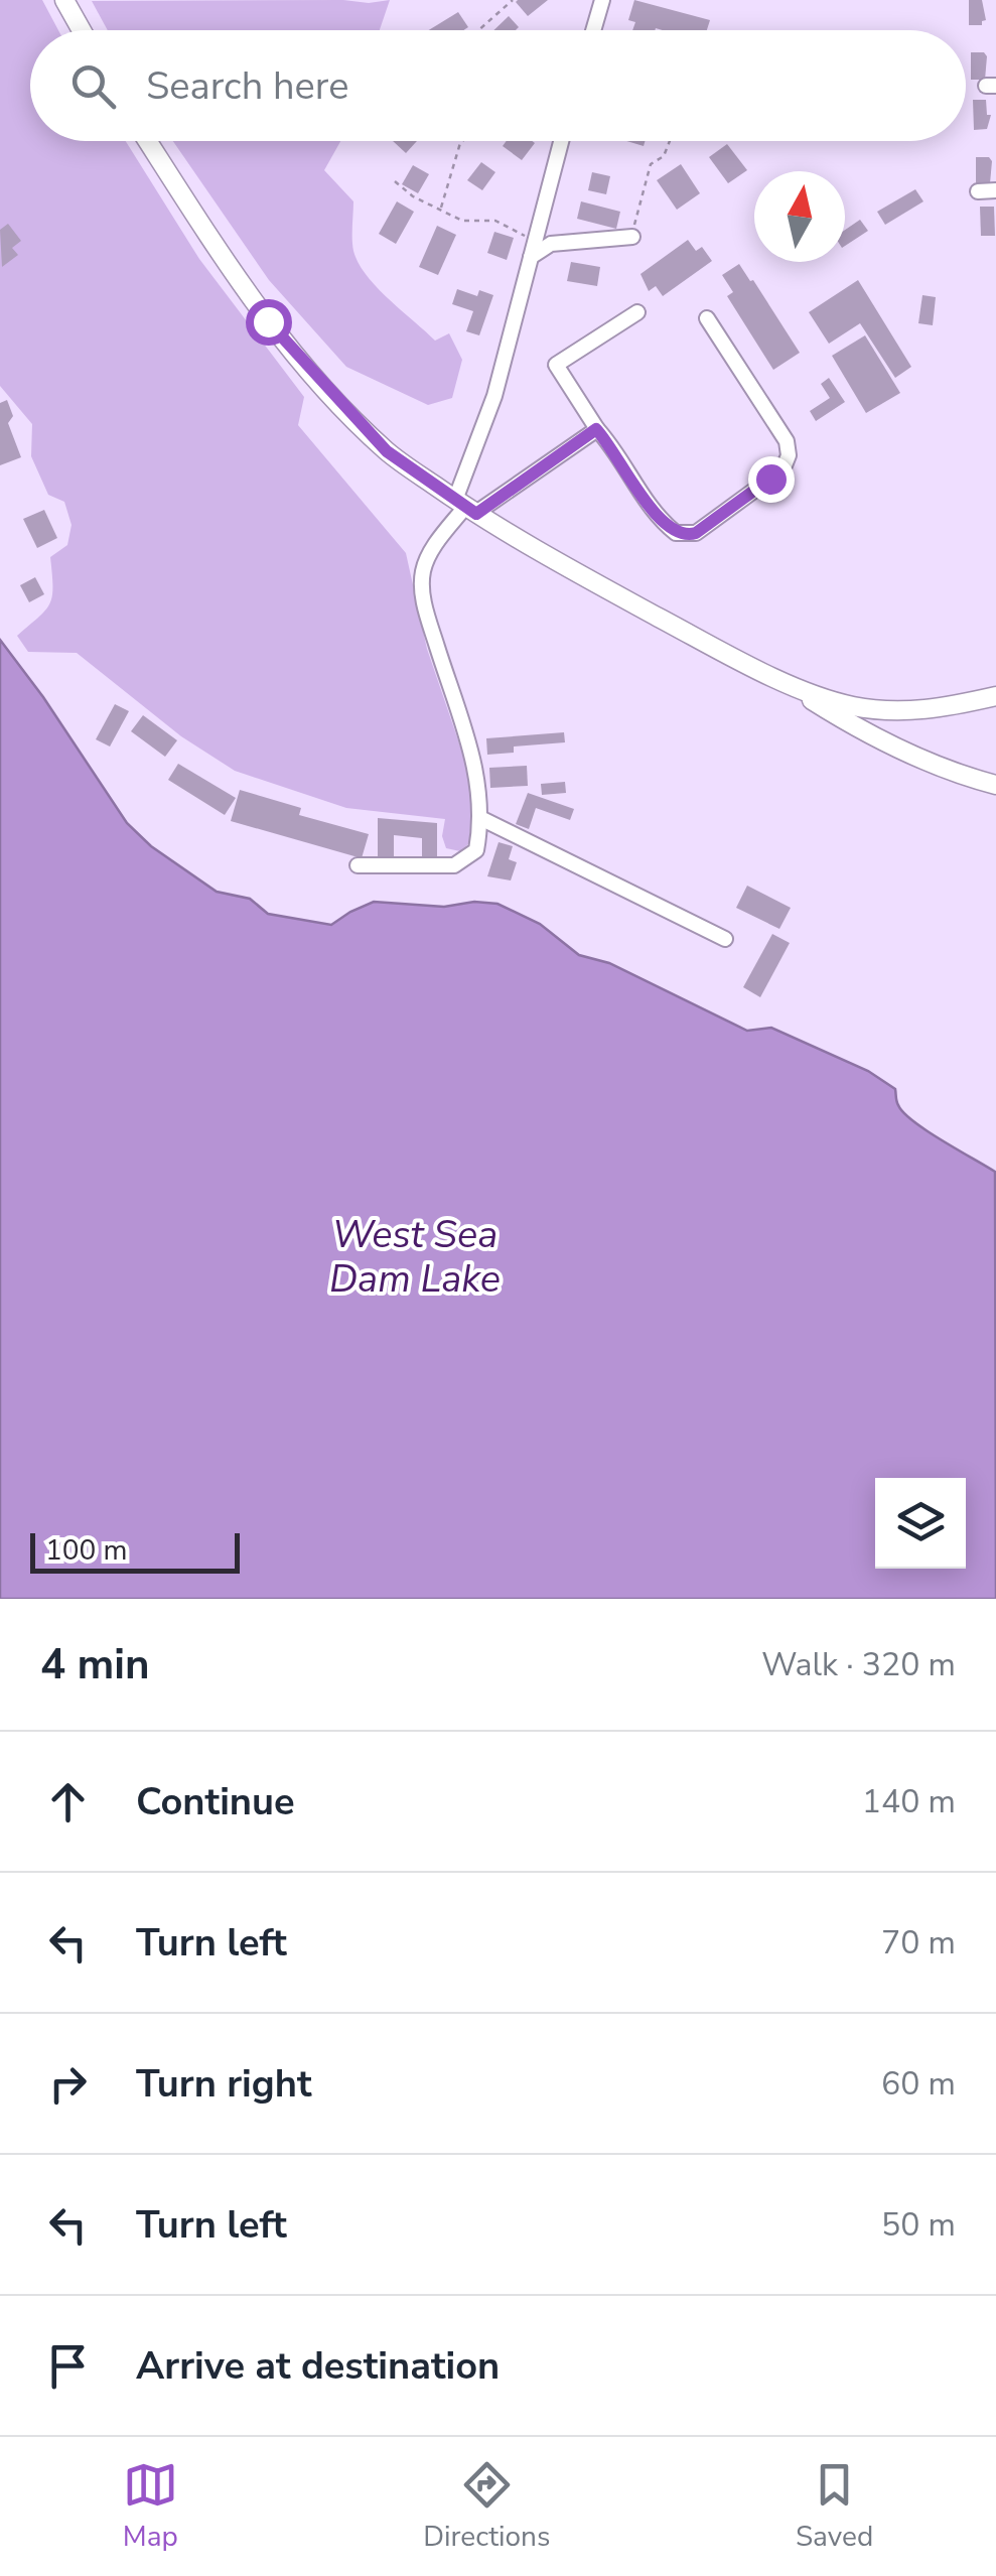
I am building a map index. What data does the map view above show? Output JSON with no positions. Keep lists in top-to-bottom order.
{
  "water": ["West Sea Dam Lake"],
  "scale_bar": "100 m",
  "north": "top",
  "page": {
    "search": "Search here",
    "scale": "100 m",
    "heading": ["4 min", "Walk · 320 m"],
    "list": [
      ["Continue", "140 m"],
      ["Turn left", "70 m"],
      ["Turn right", "60 m"],
      ["Turn left", "50 m"],
      "Arrive at destination"
    ],
    "nav": ["Map", "Directions", "Saved"]
  }
}
